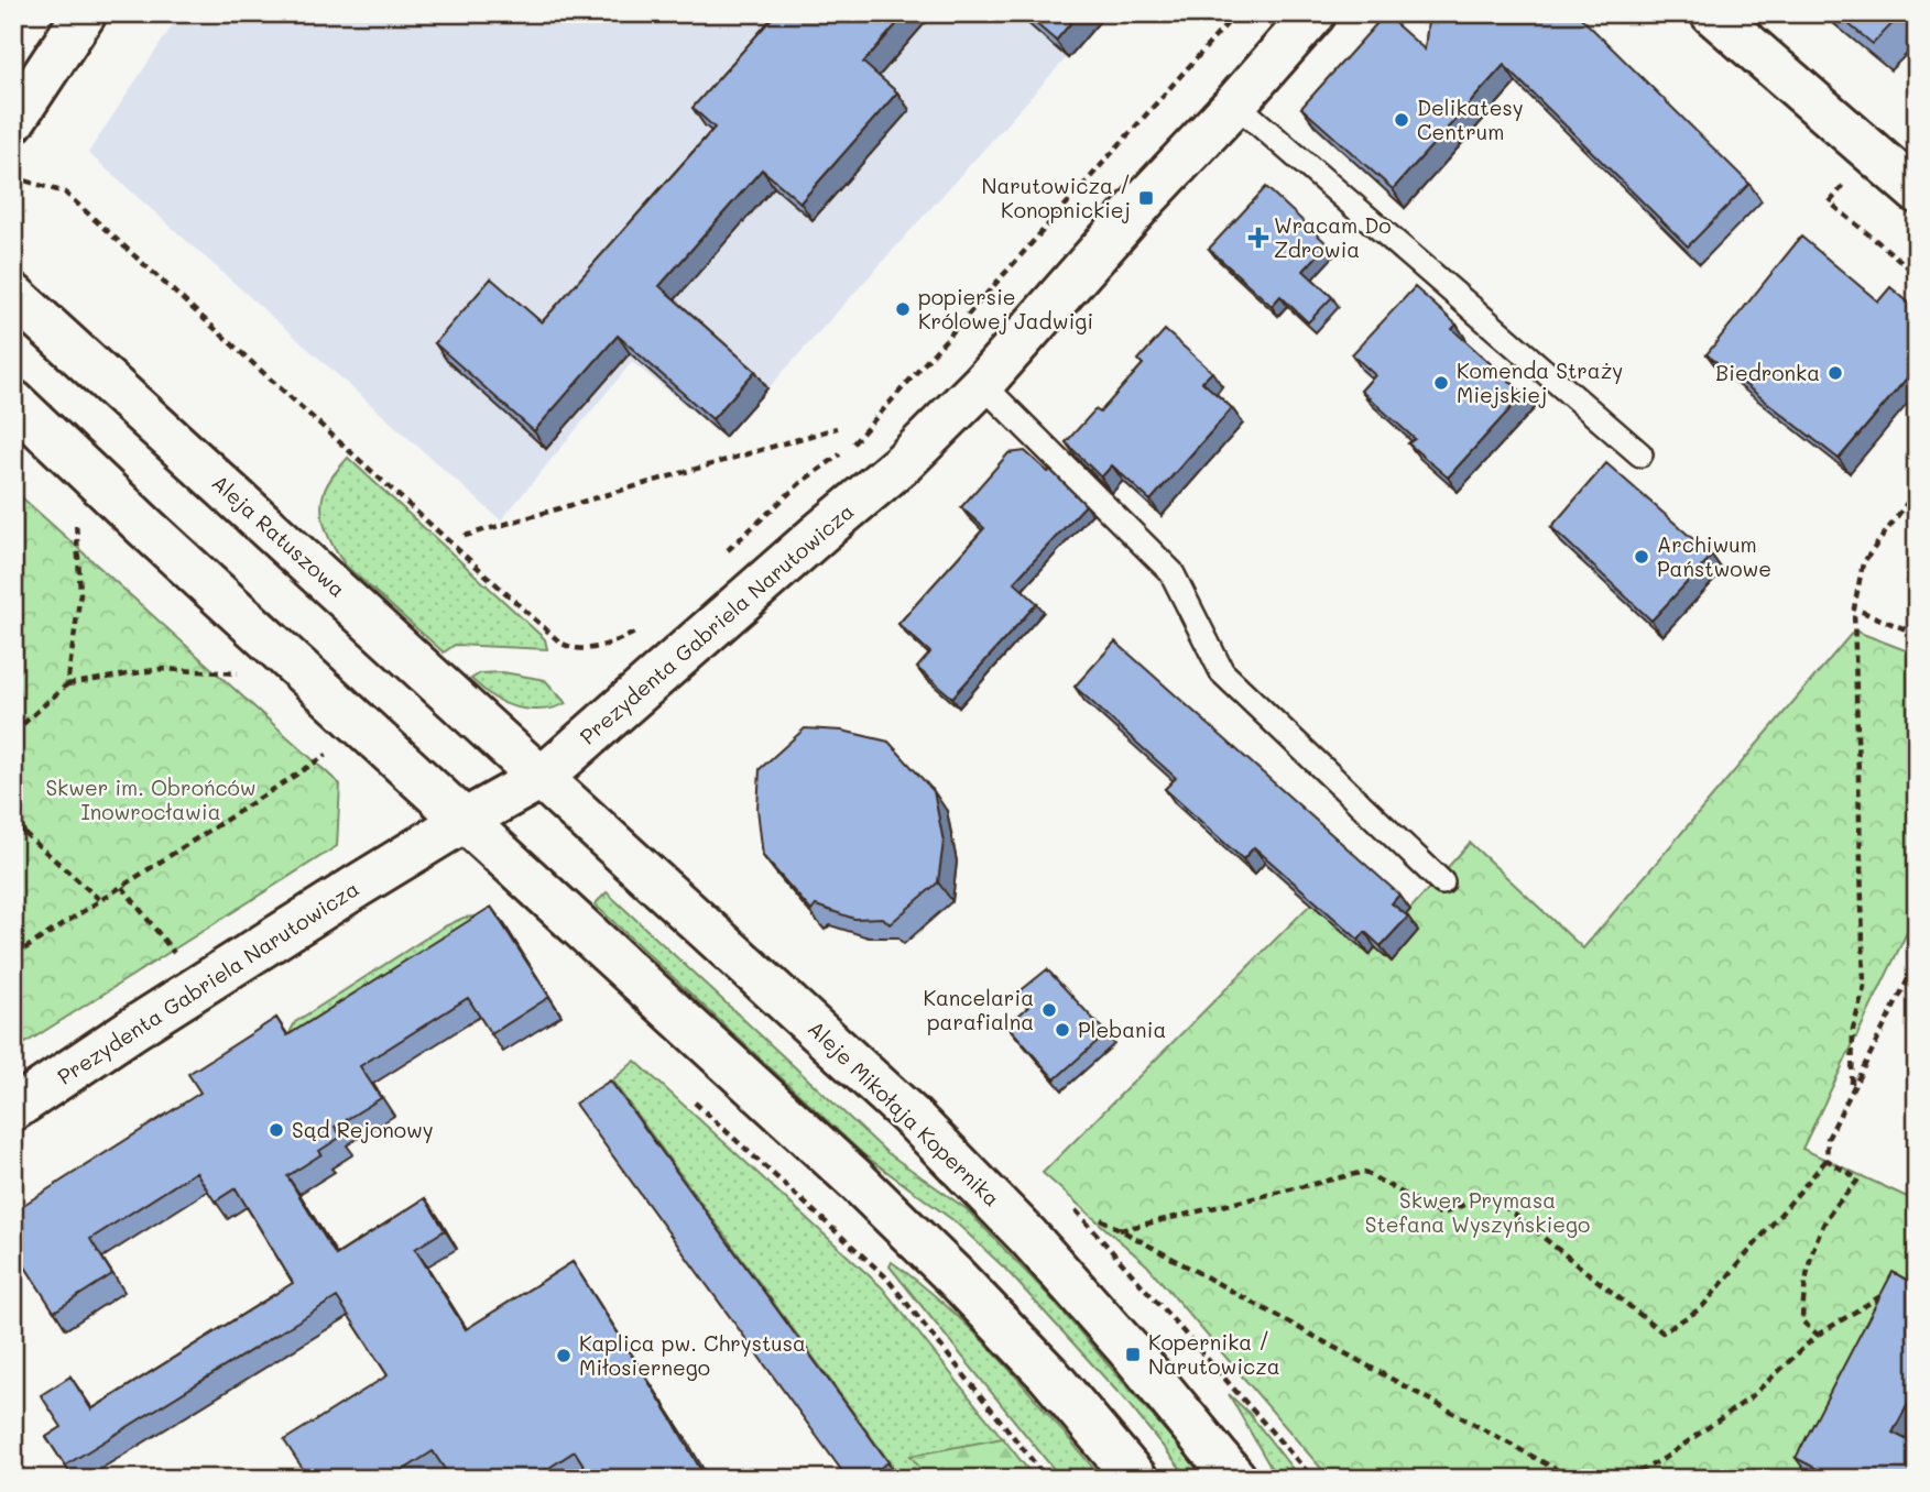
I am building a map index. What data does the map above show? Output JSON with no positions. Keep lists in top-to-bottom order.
{
  "streets": {
    "street": ["Aleja Ratuszowa", "Prezydenta Gabriela Narutowicza", "Aleje Mikołaja Kopernika"]
  },
  "crossings": [
    ["Aleja Ratuszowa", "Prezydenta Gabriela Narutowicza"],
    ["Aleja Ratuszowa", "Aleje Mikołaja Kopernika"],
    ["Prezydenta Gabriela Narutowicza", "Aleje Mikołaja Kopernika"]
  ],
  "parks": ["Skwer im. Obrońców Inowrocławia", "Skwer Prymasa Stefana Wyszyńskiego"],
  "places": {
    "other": [
      "Delikatesy Centrum",
      "popiersie Królowej Jadwigi",
      "Biedronka",
      "Komenda Straży Miejskiej",
      "Archiwum Państwowe",
      "Kancelaria parafialna",
      "Plebania",
      "Sąd Rejonowy",
      "Kaplica pw. Chrystusa Miłosiernego"
    ],
    "transit": ["Narutowicza / Konopnickiej", "Kopernika / Narutowicza"],
    "health": ["Wracam Do Zdrowia"]
  }
}
